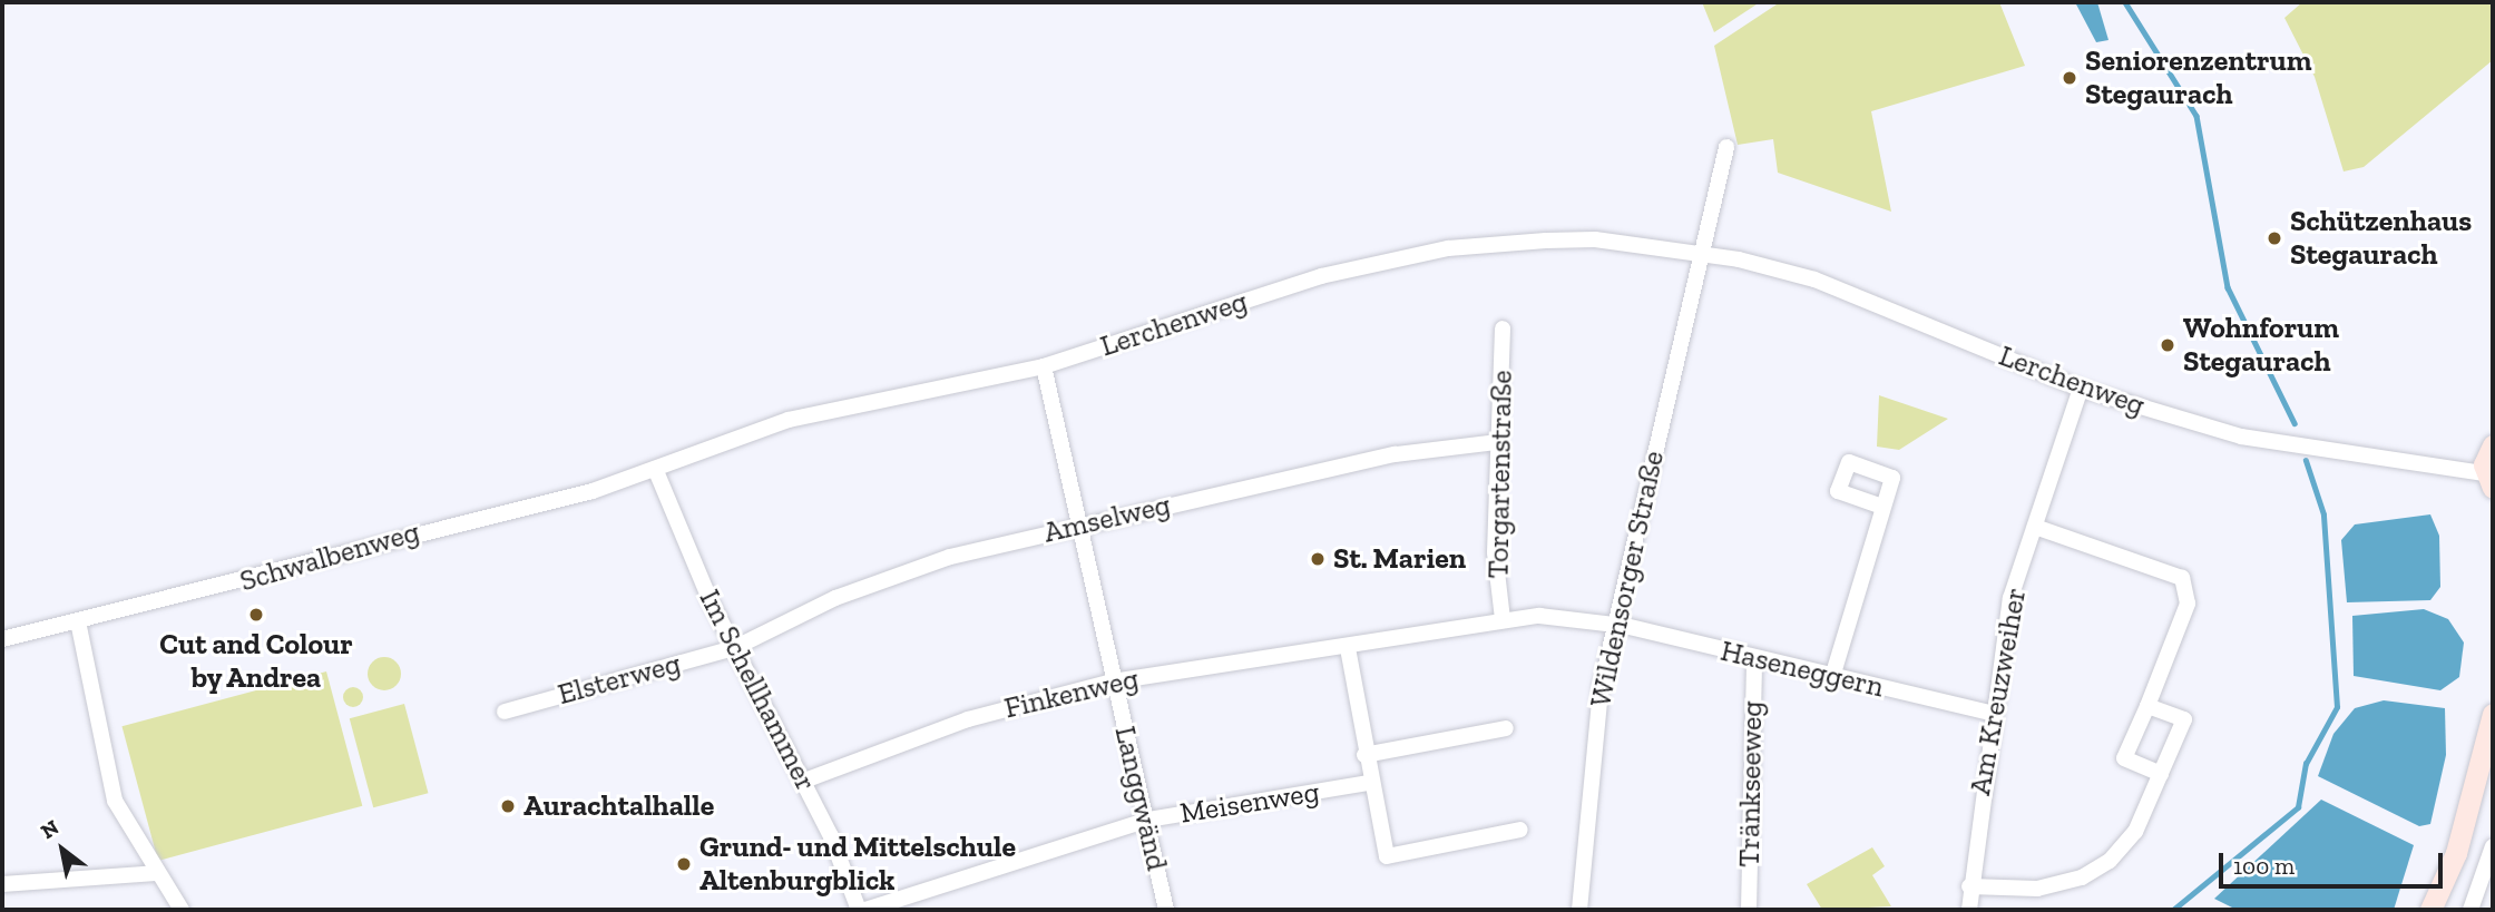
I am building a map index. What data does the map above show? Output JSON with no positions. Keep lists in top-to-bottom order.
{
  "streets": {
    "street": [
      "Lerchenweg",
      "Torgartenstraße",
      "Amselweg",
      "Schwalbenweg",
      "Wildensorger Straße",
      "Haseneggern",
      "Elsterweg",
      "Im Schellhammer",
      "Am Kreuzweiher",
      "Finkenweg",
      "Tränkseeweg",
      "Langgwänd",
      "Meisenweg"
    ]
  },
  "crossings": [
    ["Lerchenweg", "Schwalbenweg"],
    ["Lerchenweg", "Wildensorger Straße"],
    ["Lerchenweg", "Im Schellhammer"],
    ["Lerchenweg", "Am Kreuzweiher"],
    ["Lerchenweg", "Langgwänd"],
    ["Torgartenstraße", "Amselweg"],
    ["Torgartenstraße", "Haseneggern"],
    ["Torgartenstraße", "Finkenweg"],
    ["Amselweg", "Elsterweg"],
    ["Amselweg", "Im Schellhammer"],
    ["Amselweg", "Langgwänd"],
    ["Schwalbenweg", "Im Schellhammer"],
    ["Wildensorger Straße", "Haseneggern"],
    ["Haseneggern", "Am Kreuzweiher"],
    ["Haseneggern", "Finkenweg"],
    ["Haseneggern", "Tränkseeweg"],
    ["Elsterweg", "Im Schellhammer"],
    ["Im Schellhammer", "Finkenweg"],
    ["Finkenweg", "Langgwänd"],
    ["Langgwänd", "Meisenweg"]
  ],
  "places": [
    "Seniorenzentrum Stegaurach",
    "Schützenhaus Stegaurach",
    "Wohnforum Stegaurach",
    "St. Marien",
    "Cut and Colour by Andrea",
    "Aurachtalhalle",
    "Grund- und Mittelschule Altenburgblick"
  ],
  "scale_bar": "100 m",
  "north": "top left"
}
